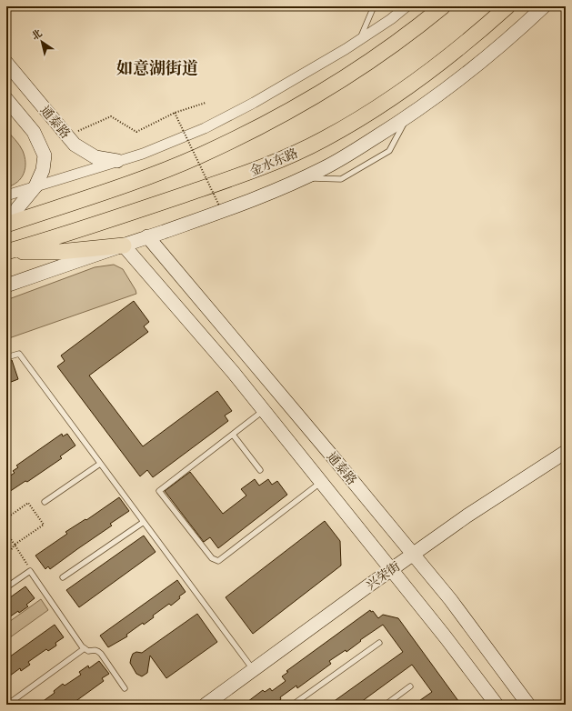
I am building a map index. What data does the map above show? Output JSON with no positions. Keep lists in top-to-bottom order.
{
  "streets": {
    "main road": ["金水东路"],
    "street": ["通泰路", "兴荣街"]
  },
  "crossings": [
    ["通泰路", "兴荣街"]
  ],
  "districts": ["如意湖街道"],
  "north": "top left"
}
